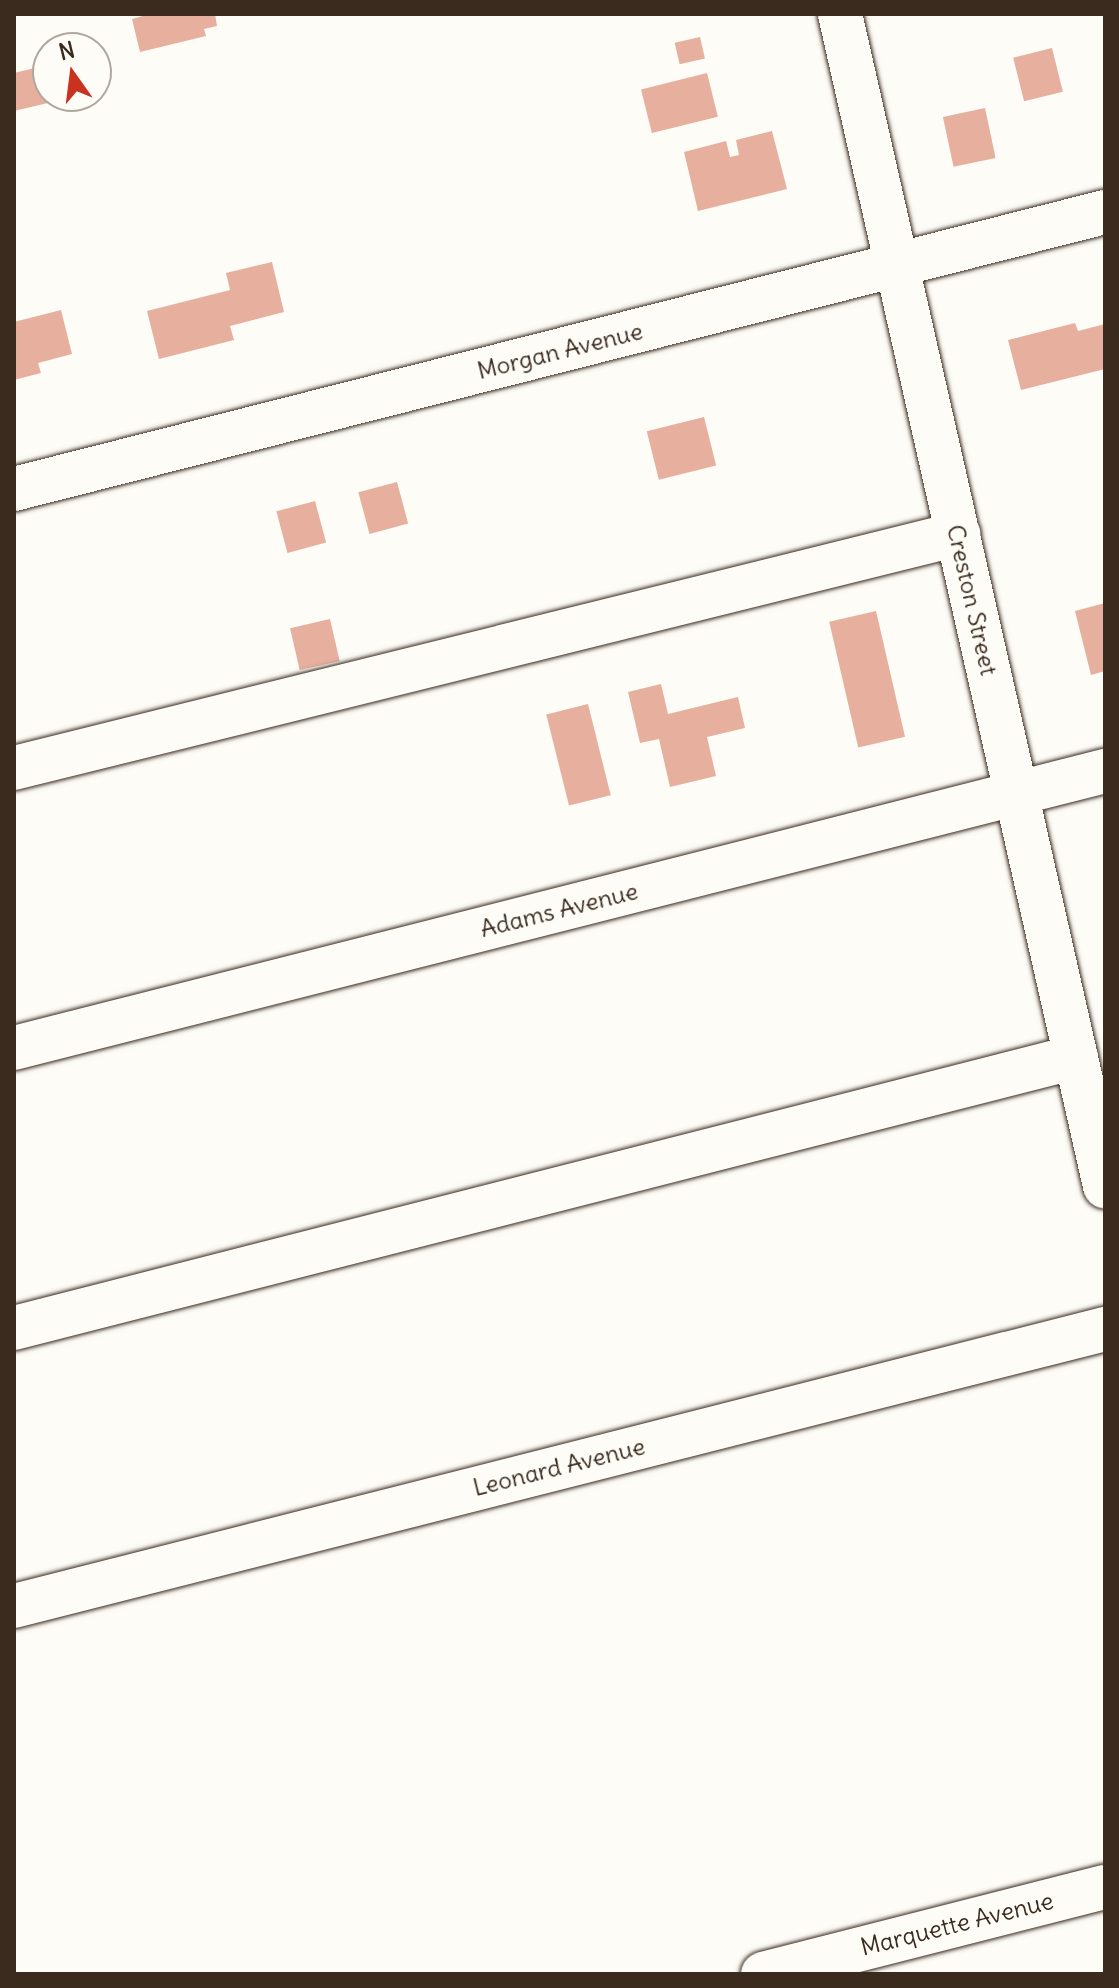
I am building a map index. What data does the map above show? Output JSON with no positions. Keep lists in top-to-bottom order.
{
  "streets": {
    "street": [
      "Morgan Avenue",
      "Creston Street",
      "Adams Avenue",
      "Leonard Avenue",
      "Marquette Avenue"
    ]
  },
  "crossings": [
    ["Morgan Avenue", "Creston Street"],
    ["Creston Street", "Adams Avenue"]
  ],
  "north": "top"
}
